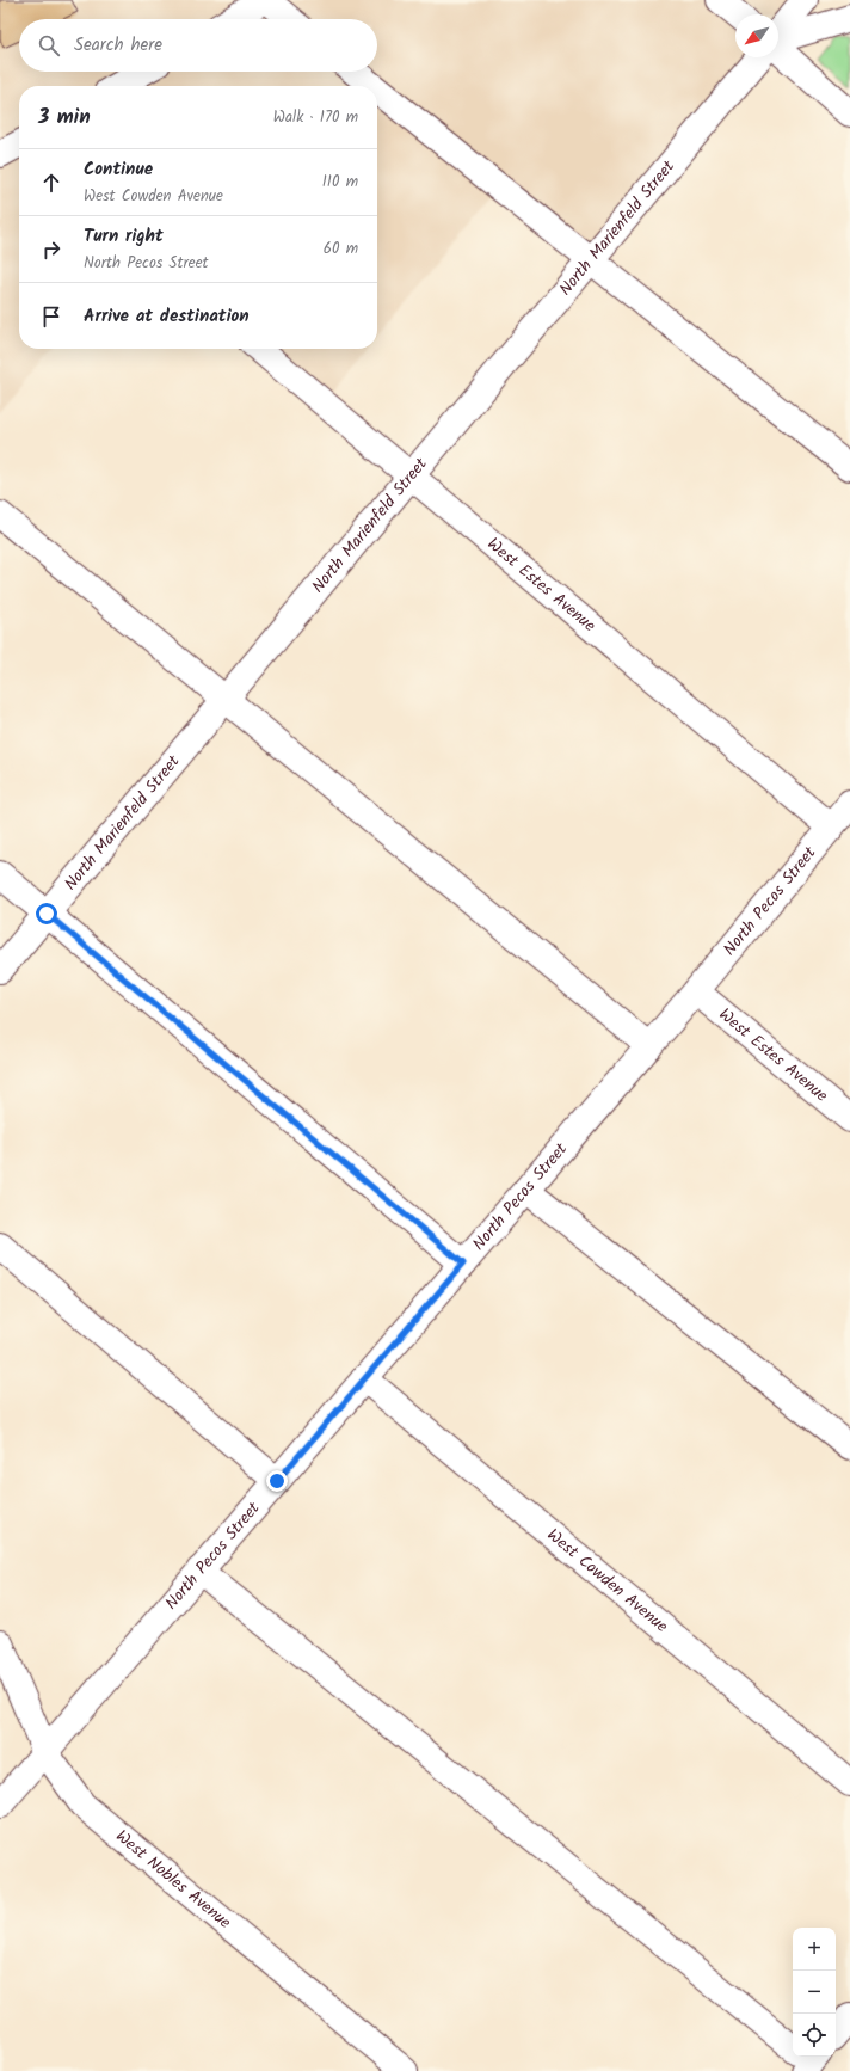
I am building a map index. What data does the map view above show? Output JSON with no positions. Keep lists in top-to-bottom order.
{
  "streets": {
    "main road": [
      "North Marienfeld Street",
      "West Estes Avenue",
      "North Pecos Street",
      "West Cowden Avenue",
      "West Nobles Avenue"
    ]
  },
  "crossings": [
    ["North Marienfeld Street", "West Estes Avenue"],
    ["West Estes Avenue", "North Pecos Street"],
    ["North Pecos Street", "West Cowden Avenue"],
    ["North Pecos Street", "West Nobles Avenue"]
  ],
  "north": "bottom left",
  "page": {
    "search": "Search here",
    "heading": ["3 min", "Walk · 170 m"],
    "list": [
      ["Continue", "West Cowden Avenue", "110 m"],
      ["Turn right", "North Pecos Street", "60 m"],
      "Arrive at destination"
    ],
    "map_buttons": ["+", "−"]
  }
}
